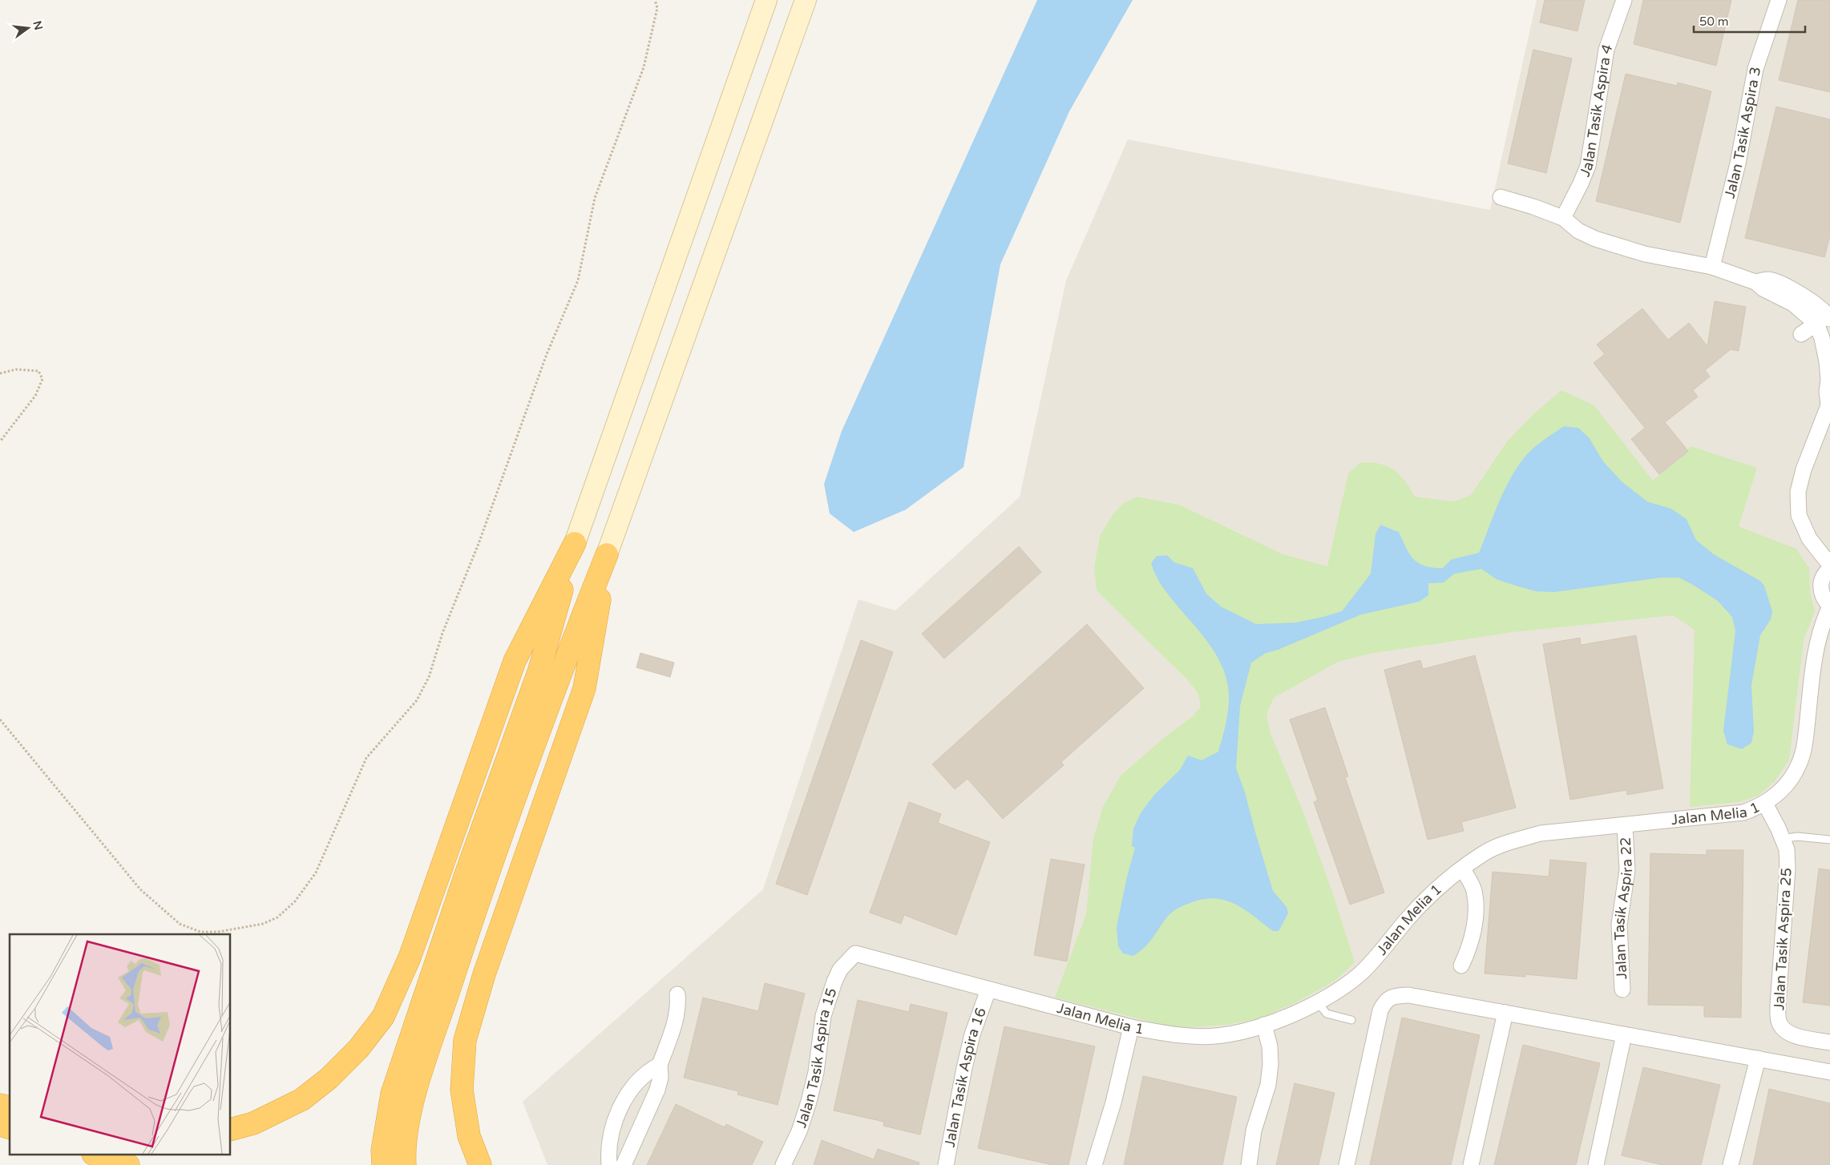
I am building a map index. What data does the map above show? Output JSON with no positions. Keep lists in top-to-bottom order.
{
  "streets": {
    "street": [
      "Jalan Tasik Aspira 4",
      "Jalan Tasik Aspira 3",
      "Jalan Melia 1",
      "Jalan Tasik Aspira 22",
      "Jalan Tasik Aspira 25",
      "Jalan Tasik Aspira 15",
      "Jalan Tasik Aspira 16"
    ]
  },
  "crossings": [
    ["Jalan Melia 1", "Jalan Tasik Aspira 22"],
    ["Jalan Melia 1", "Jalan Tasik Aspira 25"],
    ["Jalan Melia 1", "Jalan Tasik Aspira 15"],
    ["Jalan Melia 1", "Jalan Tasik Aspira 16"]
  ],
  "scale_bar": "50 m",
  "north": "right"
}
